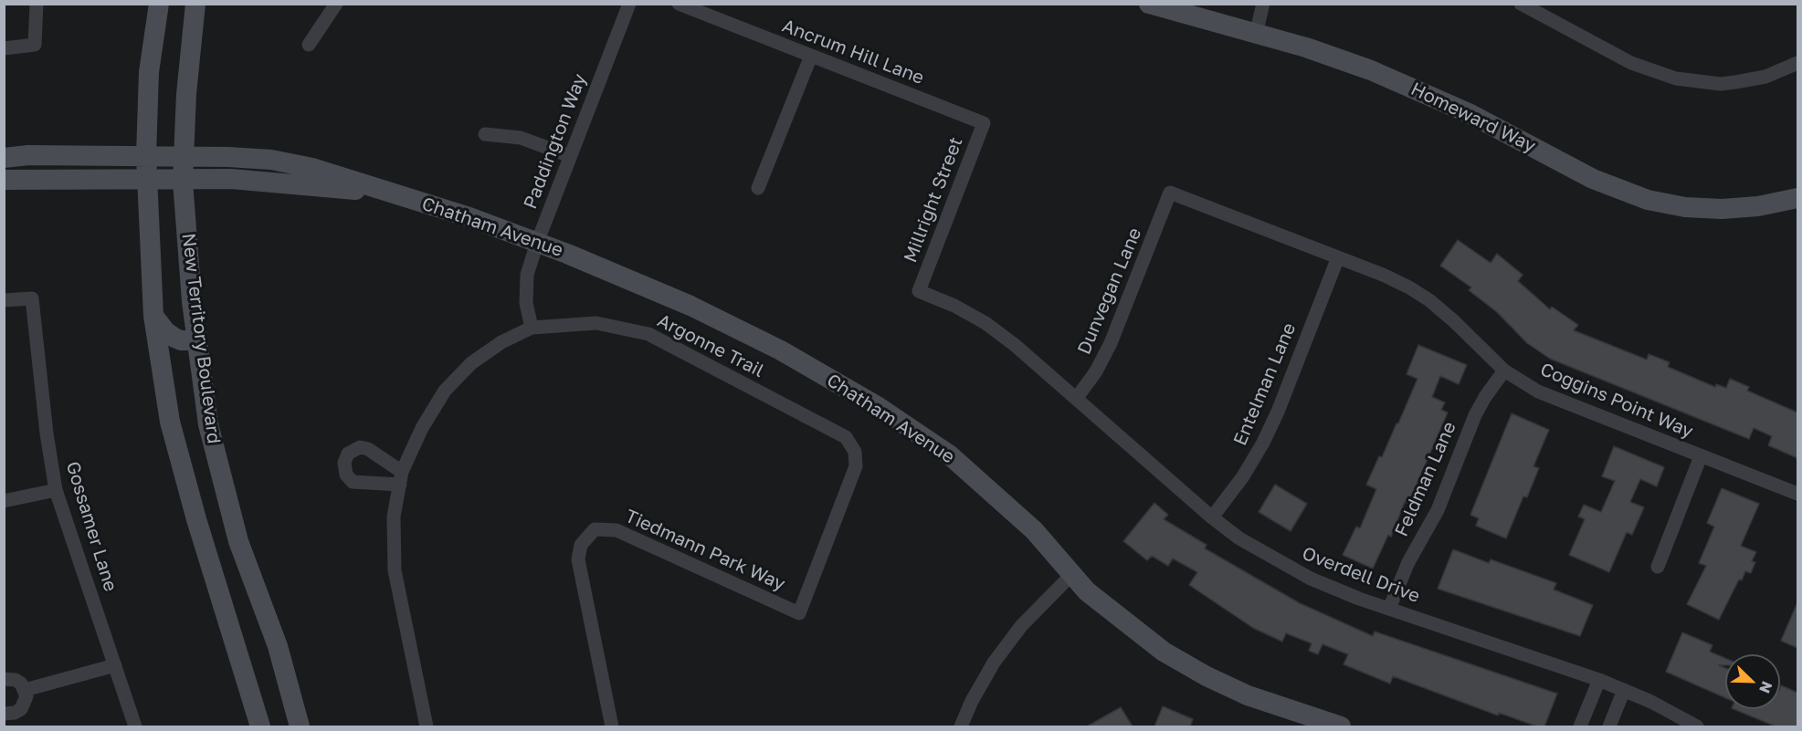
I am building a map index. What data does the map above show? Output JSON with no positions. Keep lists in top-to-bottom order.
{
  "streets": {
    "street": [
      "Ancrum Hill Lane",
      "Homeward Way",
      "Paddington Way",
      "Millright Street",
      "Chatham Avenue",
      "Dunvegan Lane",
      "New Territory Boulevard",
      "Argonne Trail",
      "Entelman Lane",
      "Coggins Point Way",
      "Feldman Lane",
      "Gossamer Lane",
      "Tiedmann Park Way",
      "Overdell Drive"
    ]
  },
  "crossings": [
    ["Ancrum Hill Lane", "Millright Street"],
    ["Paddington Way", "Chatham Avenue"],
    ["Paddington Way", "Argonne Trail"],
    ["Millright Street", "Overdell Drive"],
    ["Chatham Avenue", "New Territory Boulevard"],
    ["Dunvegan Lane", "Coggins Point Way"],
    ["Dunvegan Lane", "Overdell Drive"],
    ["Argonne Trail", "Tiedmann Park Way"],
    ["Entelman Lane", "Coggins Point Way"],
    ["Entelman Lane", "Overdell Drive"],
    ["Coggins Point Way", "Feldman Lane"],
    ["Feldman Lane", "Overdell Drive"]
  ],
  "north": "bottom right"
}
